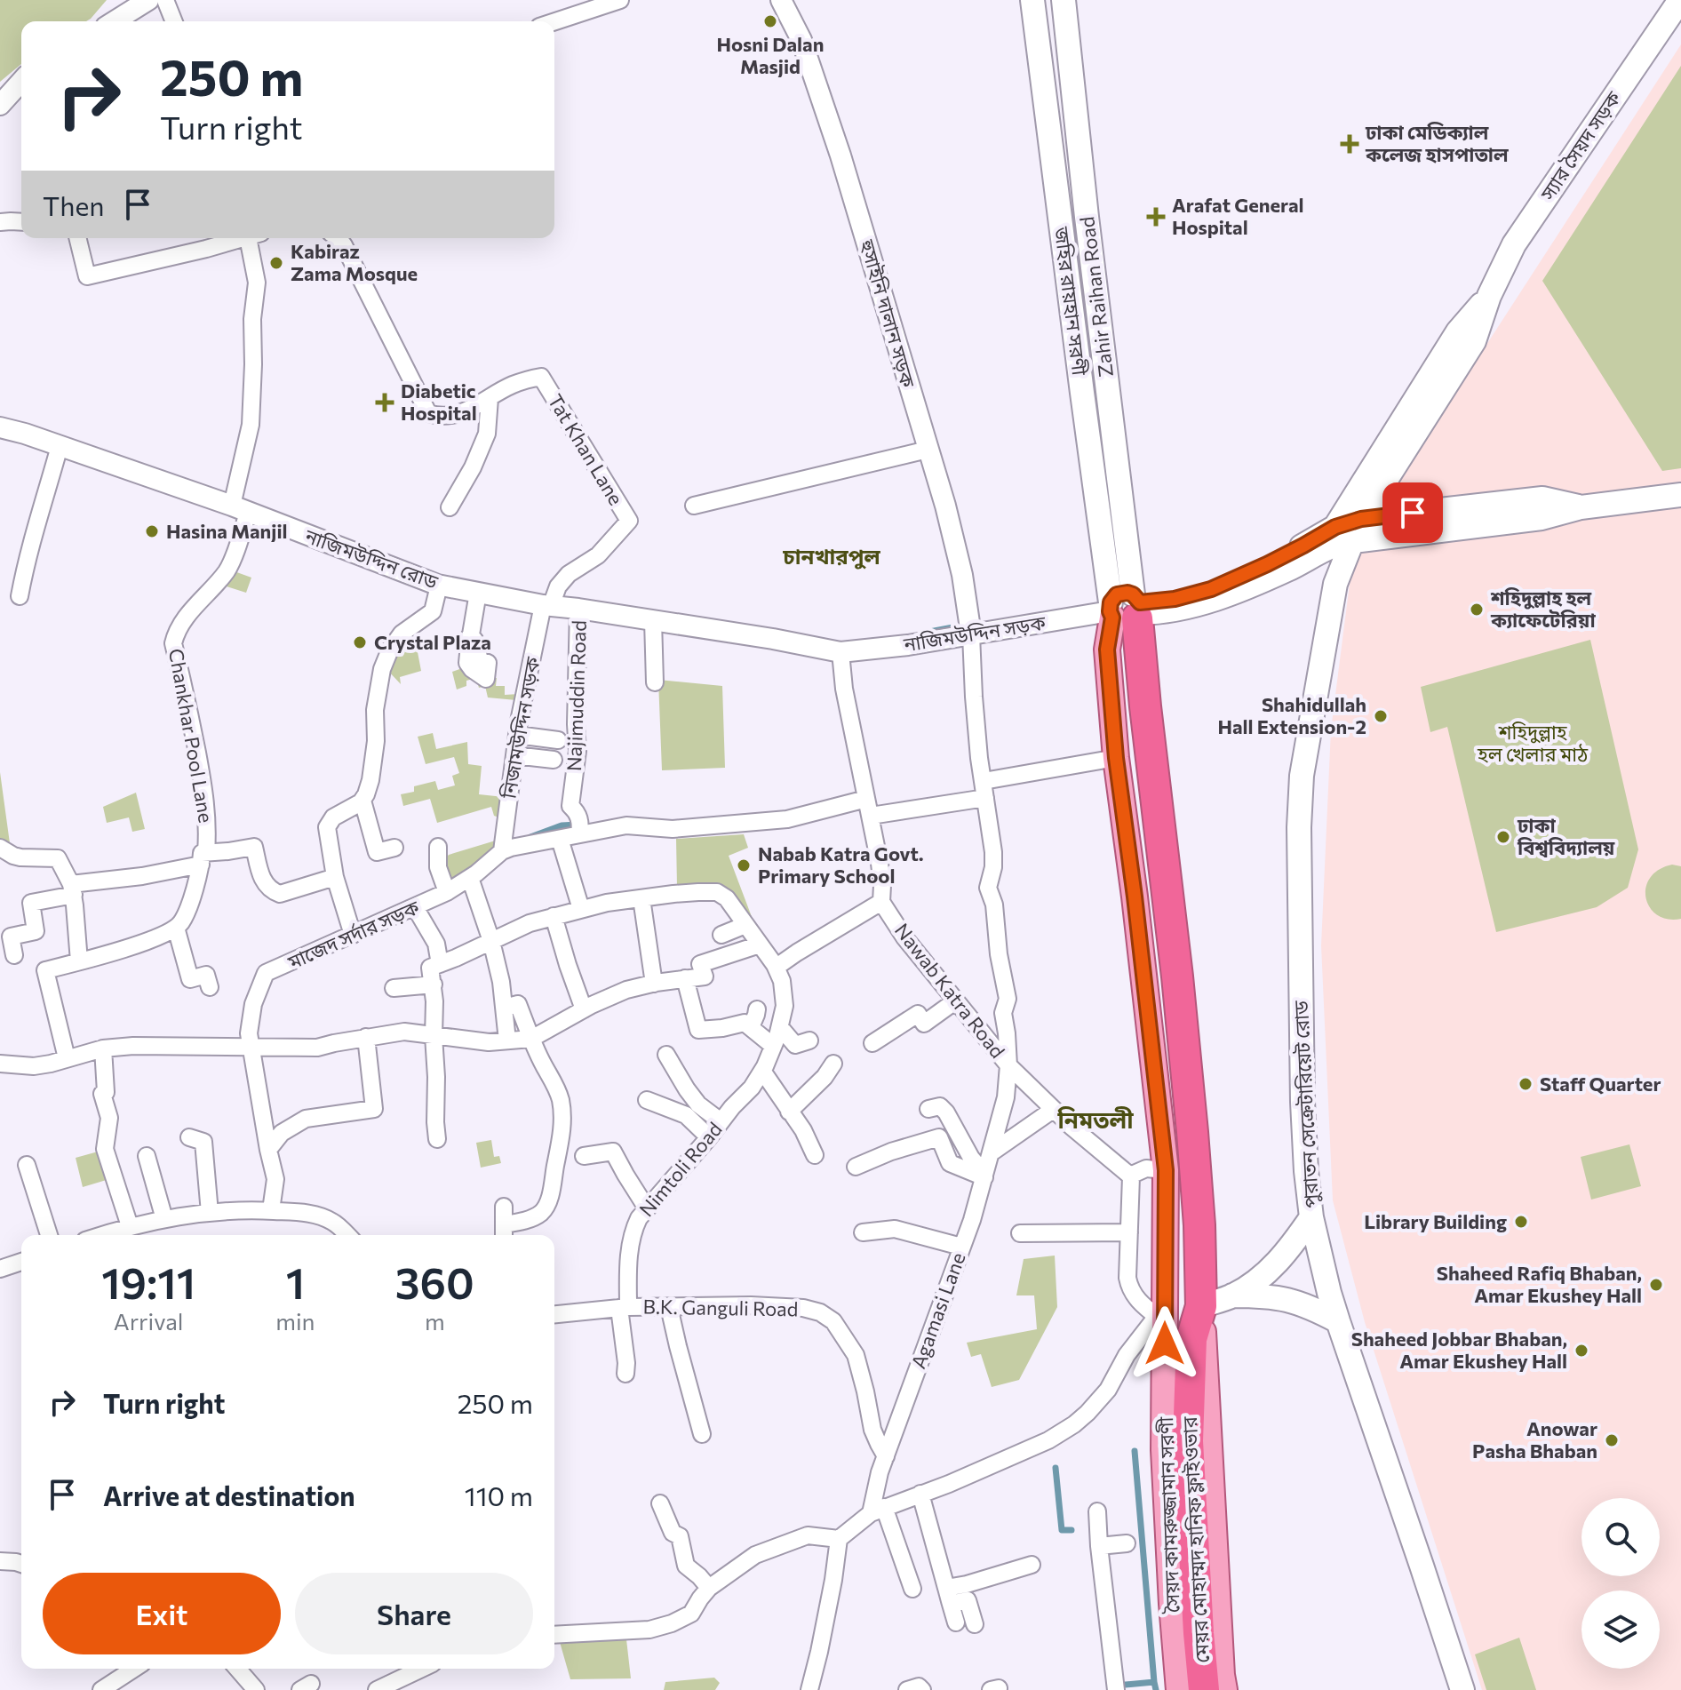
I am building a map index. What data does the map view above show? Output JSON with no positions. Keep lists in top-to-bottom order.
{
  "streets": {
    "highway": ["মেয়র মোহাম্মদ হানিফ ফ্লাইওভার"],
    "main road": [
      "স্যার সৈয়দ সড়ক",
      "Zahir Raihan Road",
      "জহির রায়হান সরণী",
      "পুরাতন সেক্রেটারিয়েট রোড",
      "সৈয়দ কামরুজ্জামান সরণী"
    ],
    "street": [
      "হুসাইনি দালান সড়ক",
      "Tat Khan Lane",
      "নাজিমউদ্দিন রোড",
      "নাজিমউদ্দিন সড়ক",
      "Najimuddin Road",
      "নিজামউদ্দিন সড়ক",
      "Chankhar Pool Lane",
      "মাজেদ সর্দার সড়ক",
      "Nawab Katra Road",
      "Nimtoli Road",
      "B.K. Ganguli Road",
      "Agamasi Lane"
    ]
  },
  "crossings": [
    ["স্যার সৈয়দ সড়ক", "পুরাতন সেক্রেটারিয়েট রোড"],
    ["Zahir Raihan Road", "জহির রায়হান সরণী"],
    ["Zahir Raihan Road", "নাজিমউদ্দিন সড়ক"],
    ["Zahir Raihan Road", "সৈয়দ কামরুজ্জামান সরণী"],
    ["জহির রায়হান সরণী", "নাজিমউদ্দিন সড়ক"],
    ["জহির রায়হান সরণী", "সৈয়দ কামরুজ্জামান সরণী"],
    ["হুসাইনি দালান সড়ক", "নাজিমউদ্দিন সড়ক"],
    ["হুসাইনি দালান সড়ক", "Nawab Katra Road"],
    ["Tat Khan Lane", "নাজিমউদ্দিন রোড"],
    ["Tat Khan Lane", "নিজামউদ্দিন সড়ক"],
    ["নাজিমউদ্দিন রোড", "নাজিমউদ্দিন সড়ক"],
    ["নাজিমউদ্দিন রোড", "Najimuddin Road"],
    ["নাজিমউদ্দিন রোড", "নিজামউদ্দিন সড়ক"],
    ["নাজিমউদ্দিন রোড", "Chankhar Pool Lane"],
    ["নাজিমউদ্দিন রোড", "Nawab Katra Road"],
    ["নাজিমউদ্দিন সড়ক", "Nawab Katra Road"],
    ["নাজিমউদ্দিন সড়ক", "সৈয়দ কামরুজ্জামান সরণী"],
    ["Najimuddin Road", "নিজামউদ্দিন সড়ক"],
    ["নিজামউদ্দিন সড়ক", "মাজেদ সর্দার সড়ক"],
    ["Nawab Katra Road", "Agamasi Lane"],
    ["Nimtoli Road", "B.K. Ganguli Road"],
    ["B.K. Ganguli Road", "Agamasi Lane"],
    ["সৈয়দ কামরুজ্জামান সরণী", "মেয়র মোহাম্মদ হানিফ ফ্লাইওভার"]
  ],
  "districts": ["চানখারপুল", "নিমতলী"],
  "parks": ["শহিদুল্লাহ হল খেলার মাঠ"],
  "places": {
    "other": [
      "Hosni Dalan Masjid",
      "Kabiraz Zama Mosque",
      "Hasina Manjil",
      "শহিদুল্লাহ হল ক্যাফেটেরিয়া",
      "Crystal Plaza",
      "Shahidullah Hall Extension-2",
      "ঢাকা বিশ্ববিদ্যালয়",
      "Nabab Katra Govt. Primary School",
      "Staff Quarter",
      "Library Building",
      "Shaheed Rafiq Bhaban, Amar Ekushey Hall",
      "Shaheed Jobbar Bhaban, Amar Ekushey Hall",
      "Anowar Pasha Bhaban"
    ],
    "health": ["ঢাকা মেডিক্যাল কলেজ হাসপাতাল", "Arafat General Hospital", "Diabetic Hospital"]
  },
  "page": {
    "turn": ["250 m", "Turn right"],
    "then": "Then",
    "eta": [
      "19:11",
      "Arrival",
      "1",
      "min",
      "360",
      "m"
    ],
    "list": [
      {
        "name": "Turn right",
        "value": "250 m"
      },
      {
        "name": "Arrive at destination",
        "value": "110 m"
      }
    ],
    "buttons": ["Exit", "Share"]
  }
}
